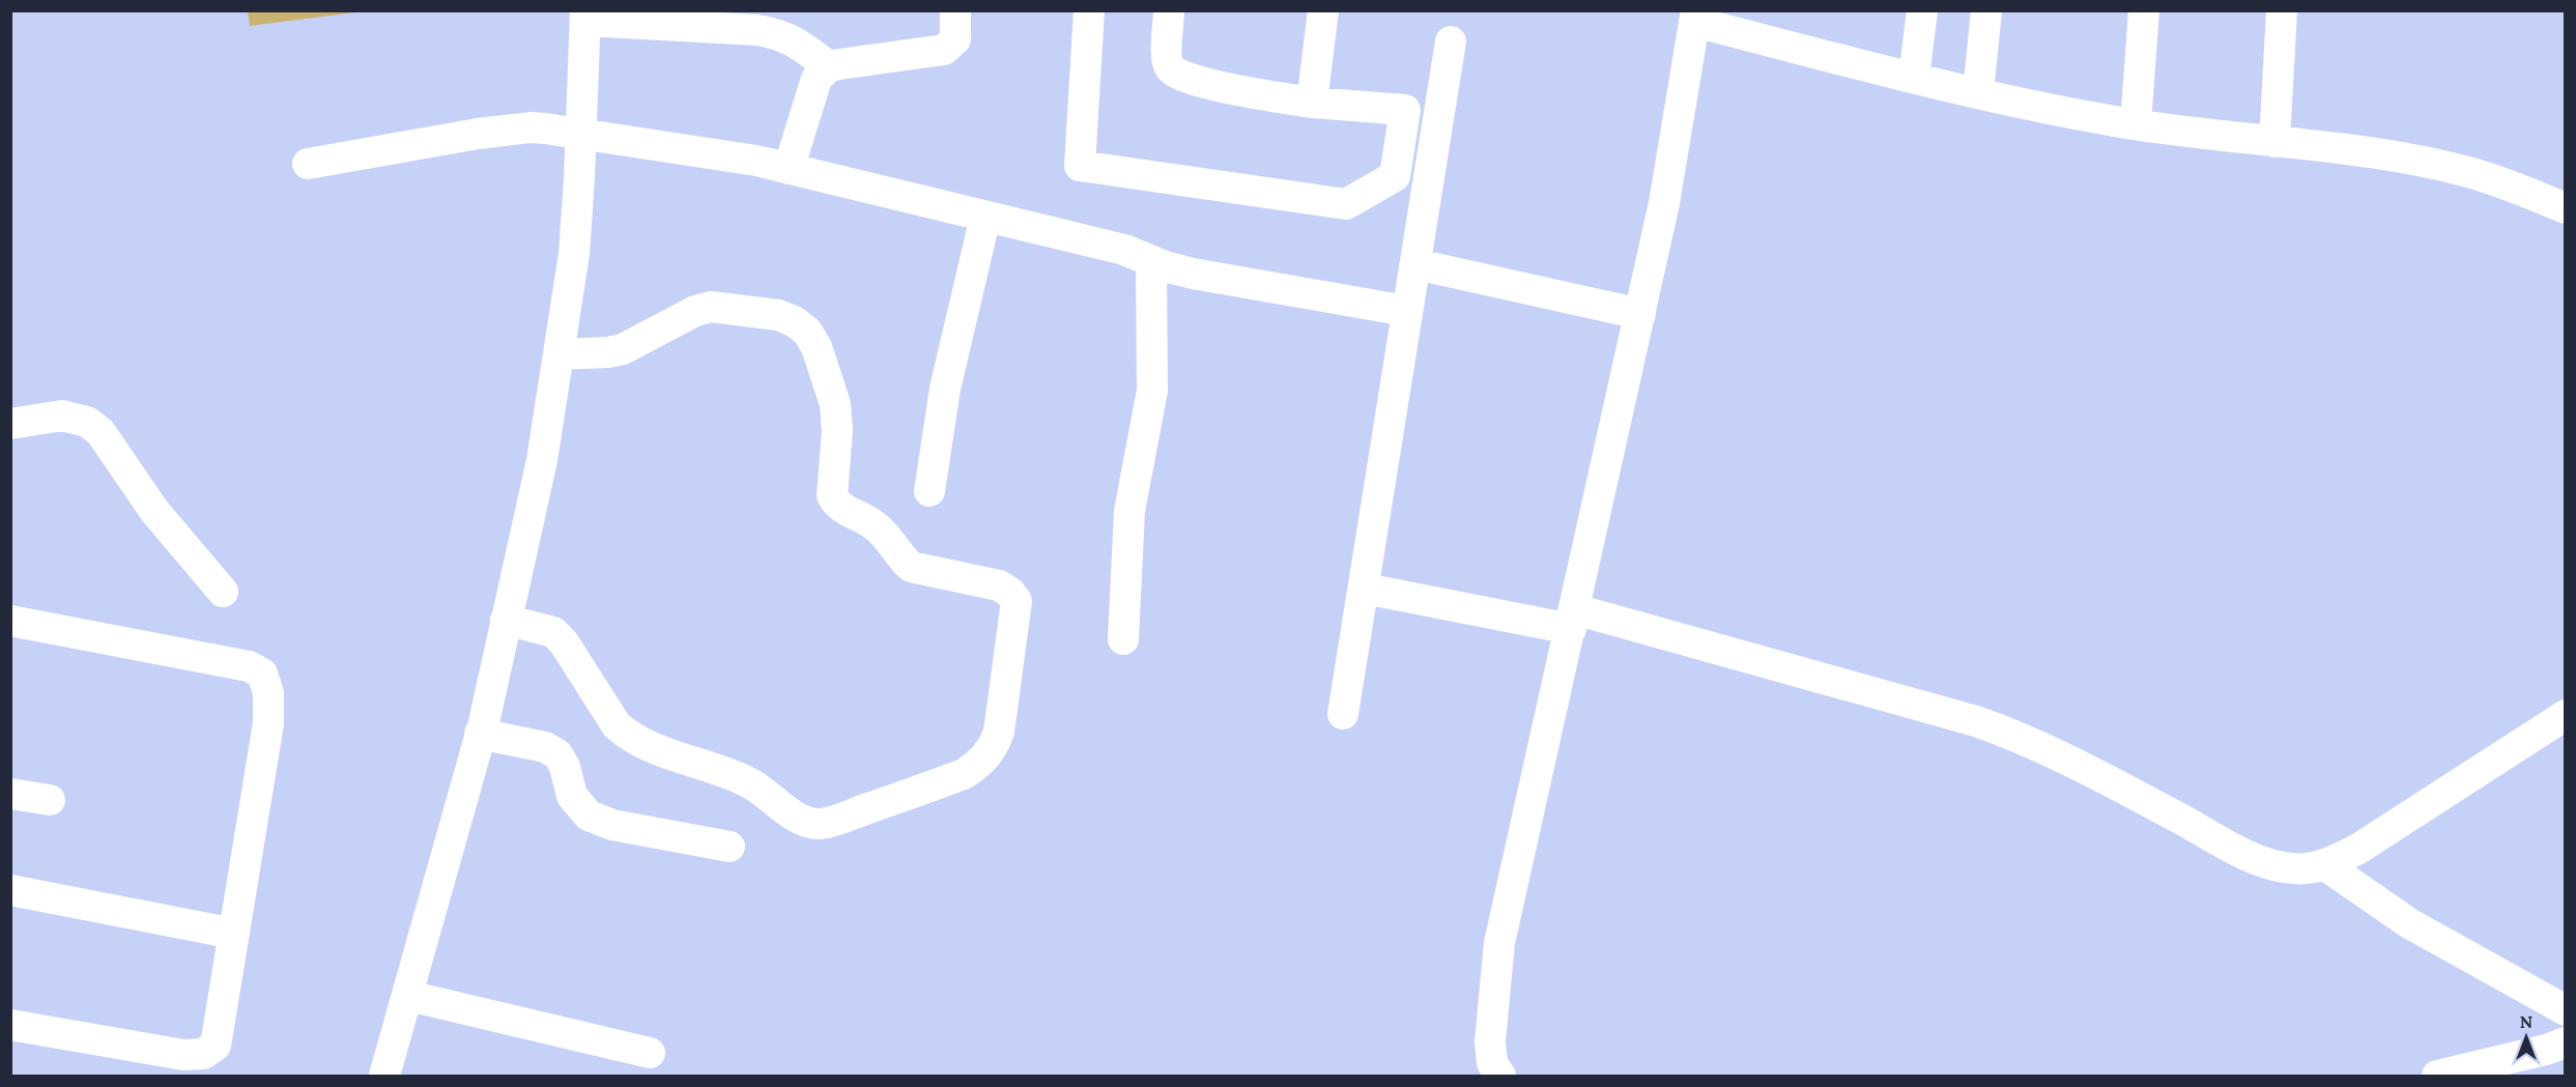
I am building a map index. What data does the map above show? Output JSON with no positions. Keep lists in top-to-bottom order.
{
  "north": "top"
}
